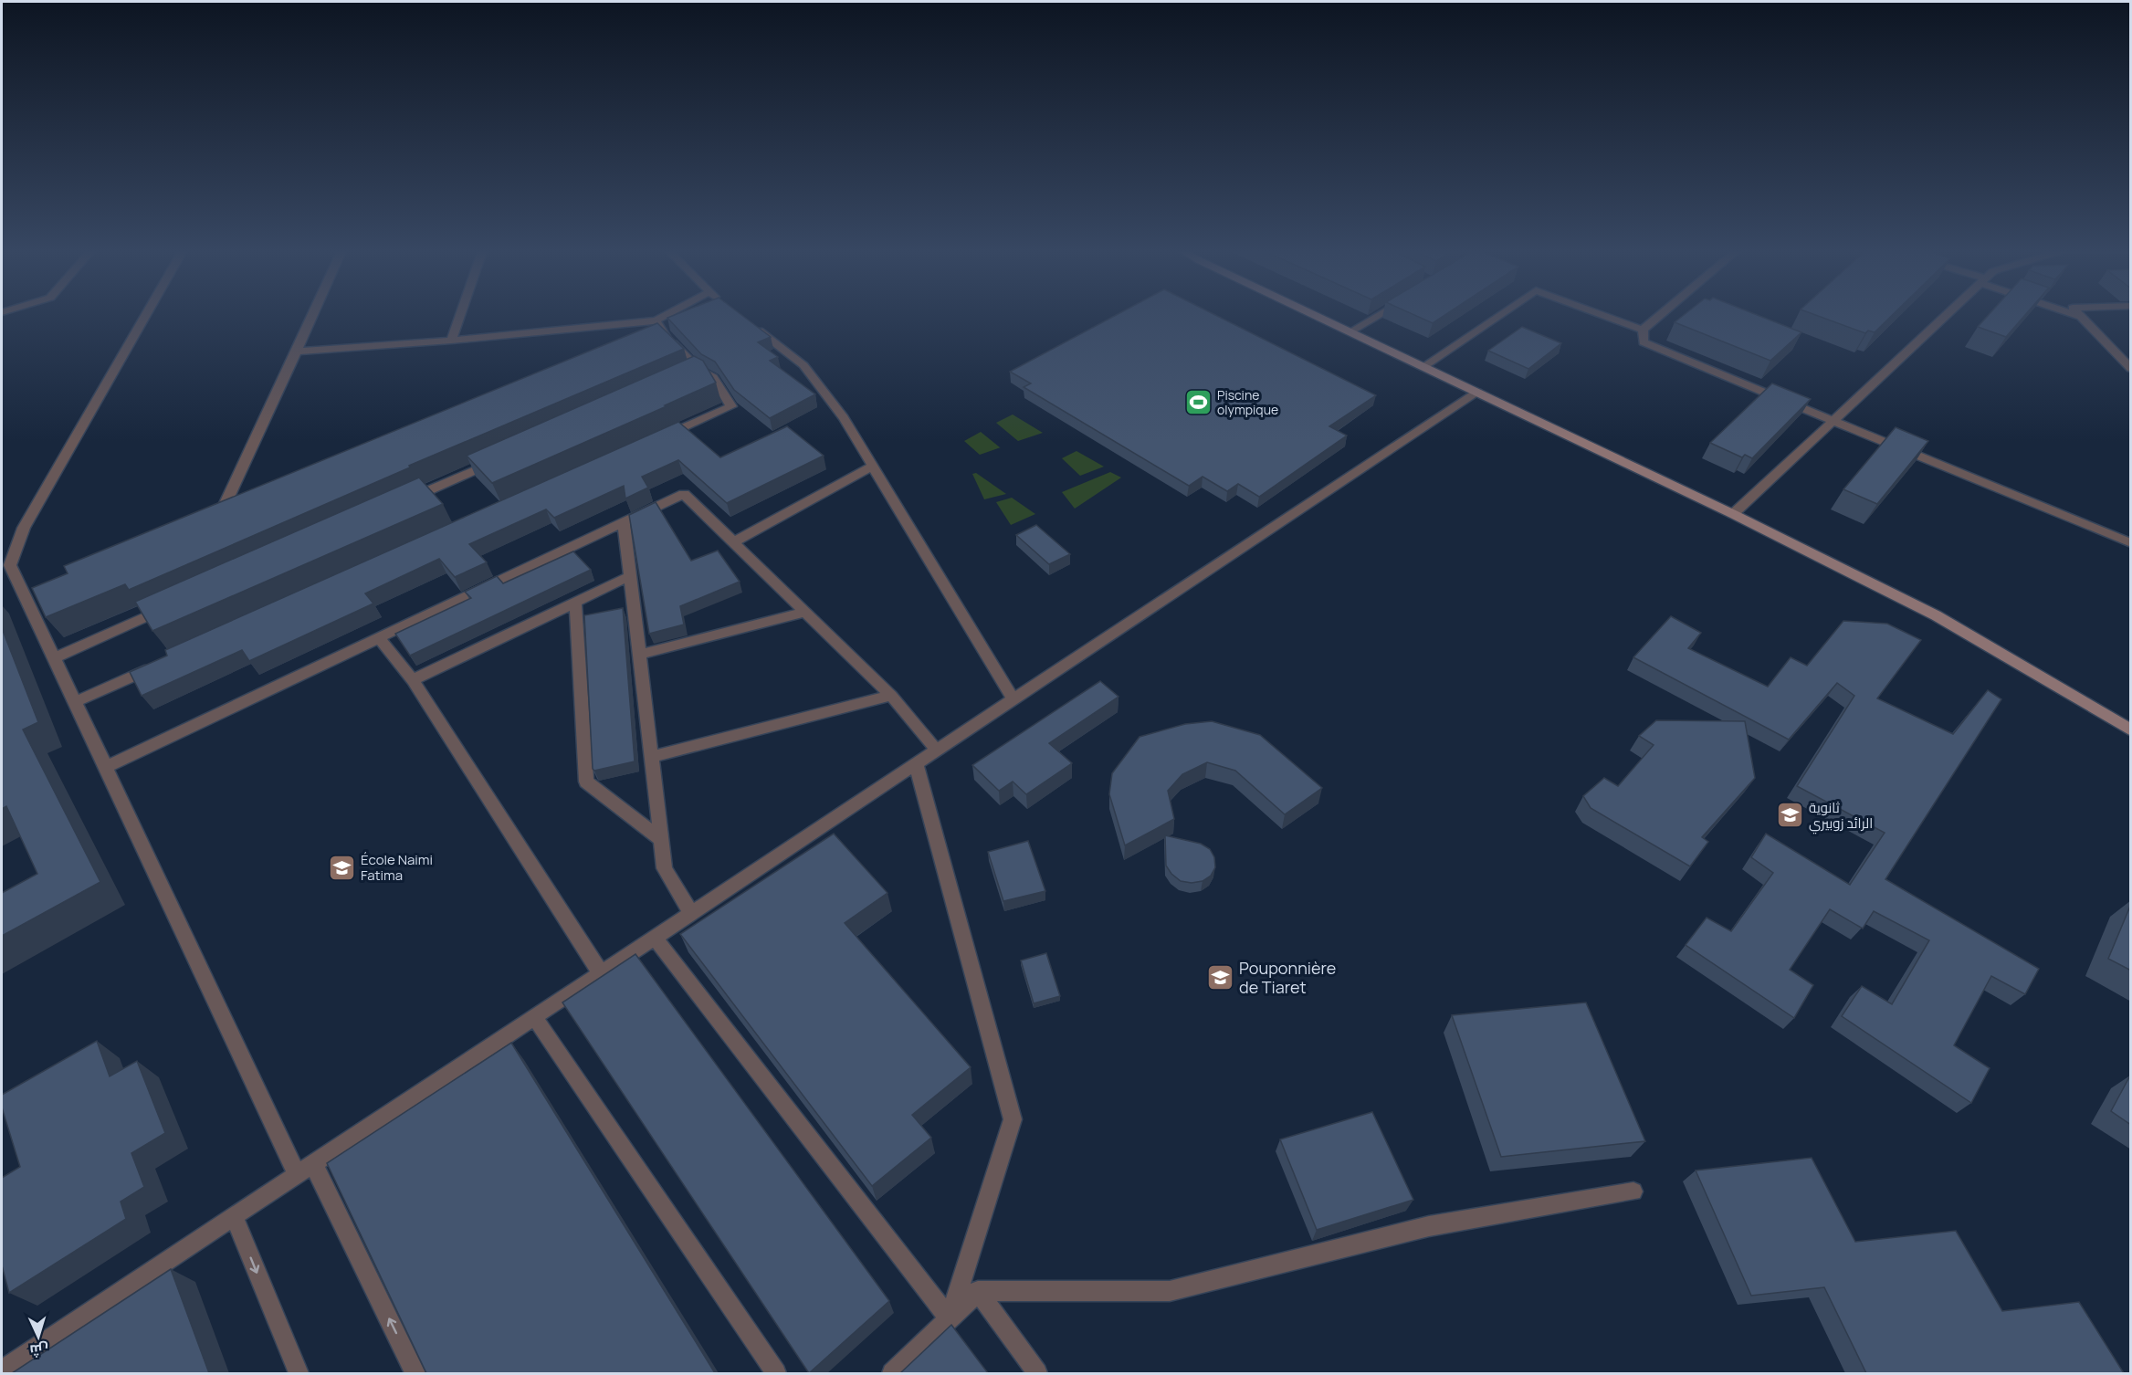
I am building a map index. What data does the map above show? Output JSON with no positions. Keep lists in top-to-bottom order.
{
  "places": {
    "sports": ["Piscine olympique"],
    "school or university": ["ثانوية الرائد زوبيري", "École Naimi Fatima", "Pouponnière de Tiaret"]
  },
  "north": "bottom"
}
